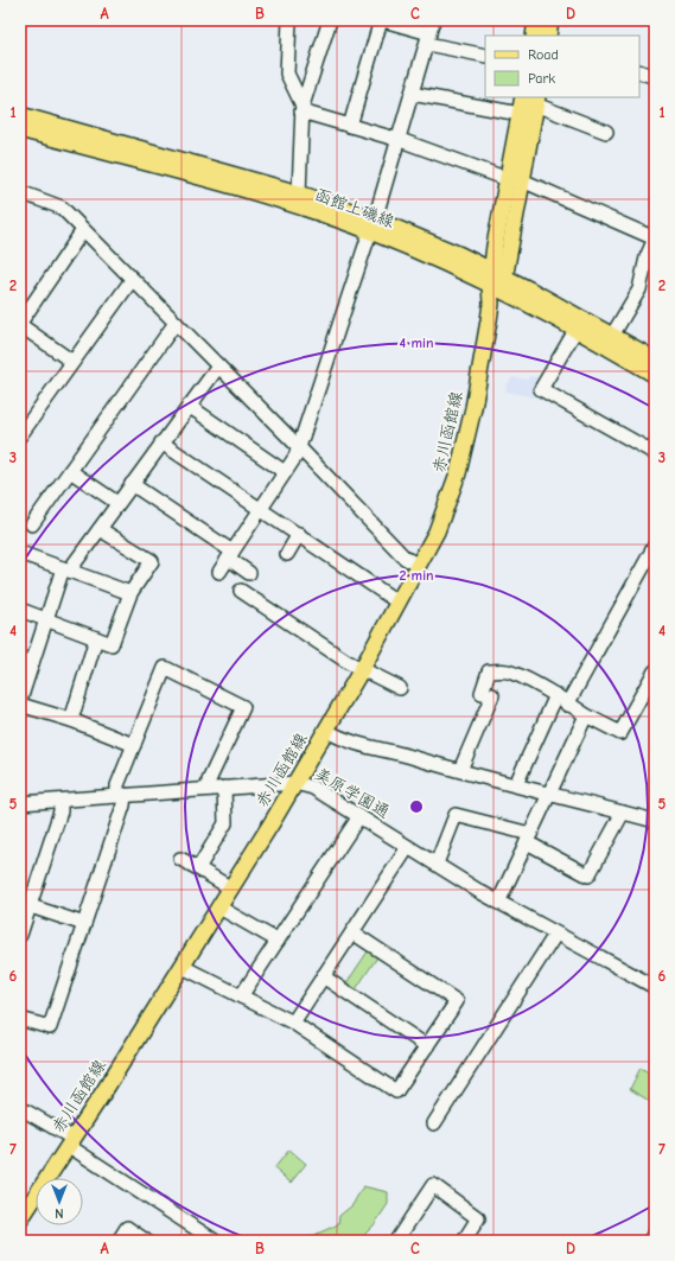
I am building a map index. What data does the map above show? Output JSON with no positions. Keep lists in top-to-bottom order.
{
  "streets": {
    "main road": ["函館上磯線", "赤川函館線"],
    "street": ["美原学園通"]
  },
  "crossings": [
    ["函館上磯線", "赤川函館線"],
    ["赤川函館線", "美原学園通"]
  ],
  "legend": ["Road", "Park"],
  "north": "bottom",
  "grid": {
    "columns": [
      "A",
      "B",
      "C",
      "D"
    ],
    "rows": [
      "1",
      "2",
      "3",
      "4",
      "5",
      "6",
      "7"
    ]
  },
  "rings": ["4 min", "2 min"]
}
